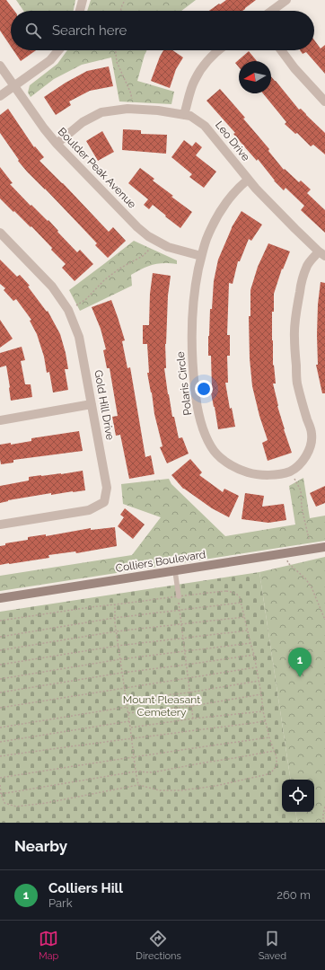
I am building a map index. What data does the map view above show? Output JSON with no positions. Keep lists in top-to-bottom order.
{
  "streets": {
    "street": [
      "Leo Drive",
      "Boulder Peak Avenue",
      "Polaris Circle",
      "Gold Hill Drive",
      "Colliers Boulevard"
    ]
  },
  "crossings": [
    ["Leo Drive", "Boulder Peak Avenue"],
    ["Leo Drive", "Polaris Circle"],
    ["Boulder Peak Avenue", "Polaris Circle"]
  ],
  "parks": ["Mount Pleasant Cemetery"],
  "north": "left",
  "page": {
    "search": "Search here",
    "pins": "1",
    "heading": "Nearby",
    "list": [
      {
        "mark": "1",
        "name": "Colliers Hill",
        "note": "Park",
        "value": "260 m"
      }
    ],
    "nav": ["Map", "Directions", "Saved"]
  }
}
